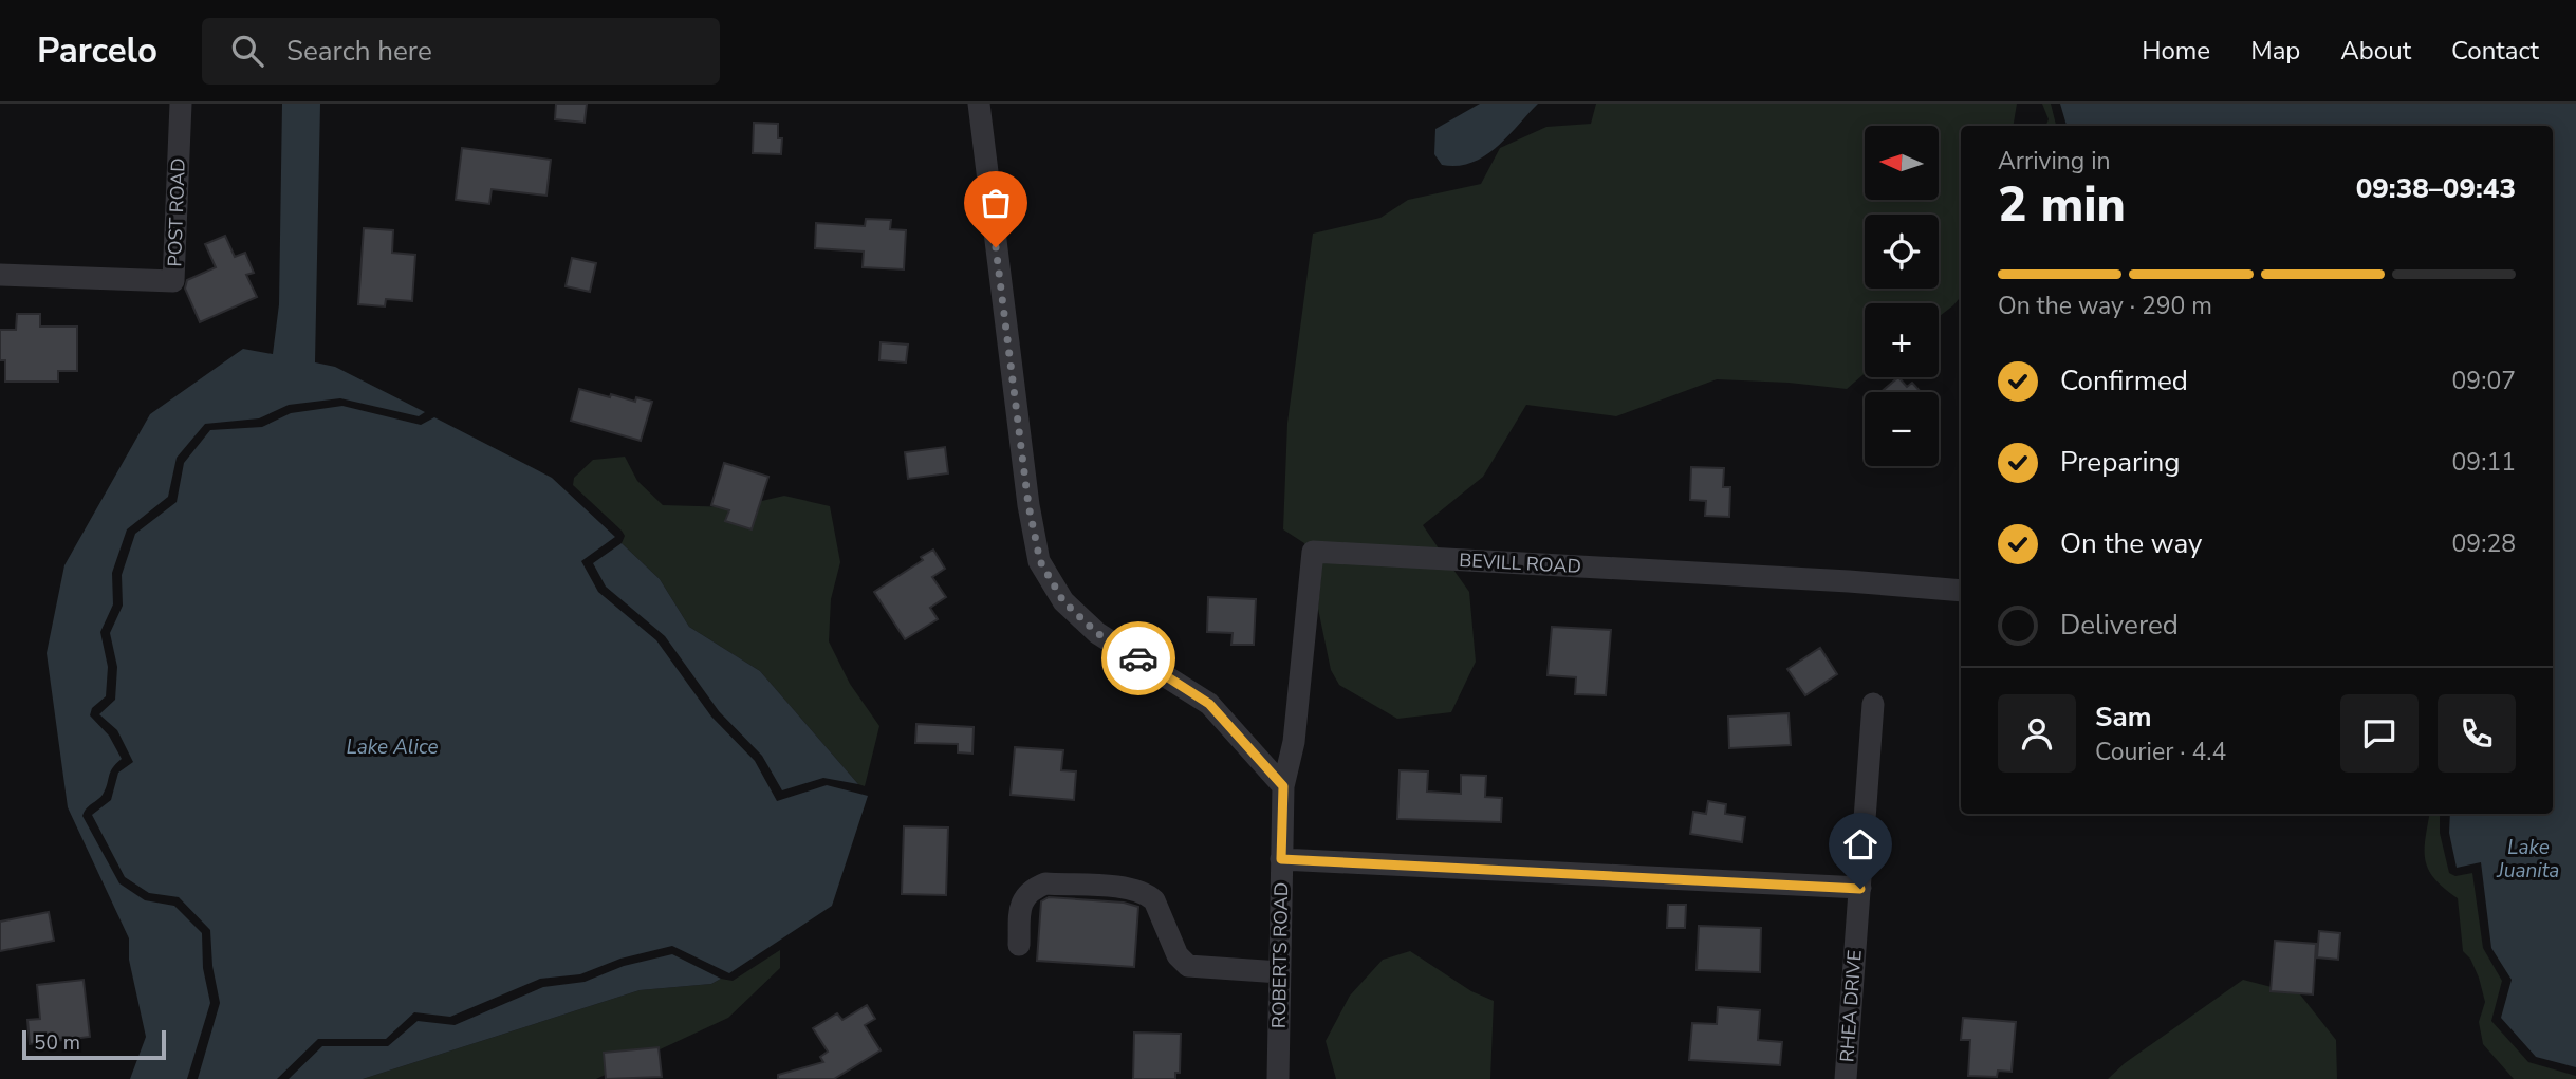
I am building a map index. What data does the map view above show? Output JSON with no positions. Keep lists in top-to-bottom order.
{
  "streets": {
    "street": [
      "POST ROAD",
      "BEVILL ROAD",
      "ROBERTS ROAD",
      "RHEA DRIVE"
    ]
  },
  "crossings": [
    ["BEVILL ROAD", "ROBERTS ROAD"]
  ],
  "water": ["Lake Alice", "Lake Juanita"],
  "scale_bar": "50 m",
  "north": "left",
  "page": {
    "header": "Parcelo",
    "search": "Search here",
    "nav": [
      "Home",
      "Map",
      "About",
      "Contact"
    ],
    "map_buttons": ["+", "−"],
    "heading": ["2 min", "Arriving in", "09:38–09:43"],
    "panel": ["Sam", "Courier · 4.4"],
    "bar": "On the way · 290 m",
    "list": [
      ["Confirmed", "09:07"],
      ["Preparing", "09:11"],
      ["On the way", "09:28"],
      "Delivered"
    ],
    "scale": "50 m"
  }
}
